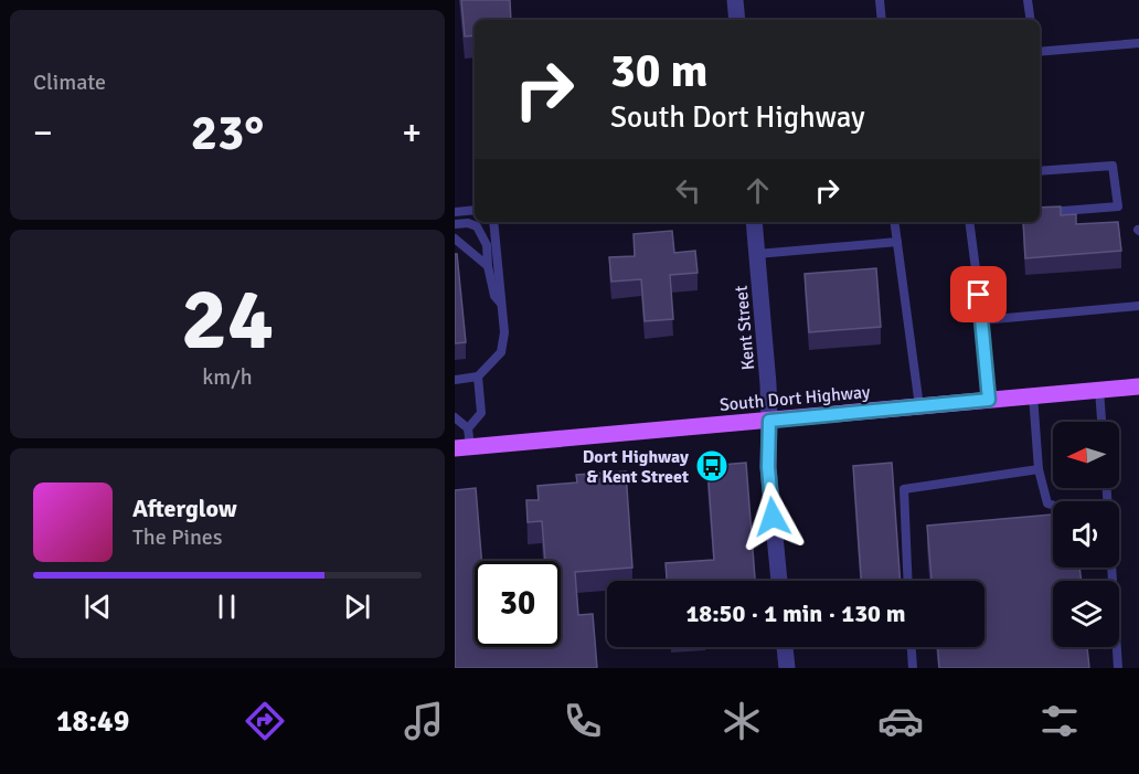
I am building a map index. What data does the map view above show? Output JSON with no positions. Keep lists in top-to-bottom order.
{
  "streets": {
    "main road": ["South Dort Highway"],
    "street": ["Kent Street"]
  },
  "crossings": [
    ["Kent Street", "South Dort Highway"]
  ],
  "places": {
    "bus stop": ["Dort Highway & Kent Street"]
  },
  "north": "left",
  "page": {
    "tile": [
      "Climate",
      ["24", "km/h"]
    ],
    "turn": ["30 m", "South Dort Highway"],
    "heat": ["−", "23°", "+"],
    "song": ["Afterglow", "The Pines"],
    "limit": "30",
    "trip": "18:50 · 1 min · 130 m",
    "tabs": "18:49"
  }
}
